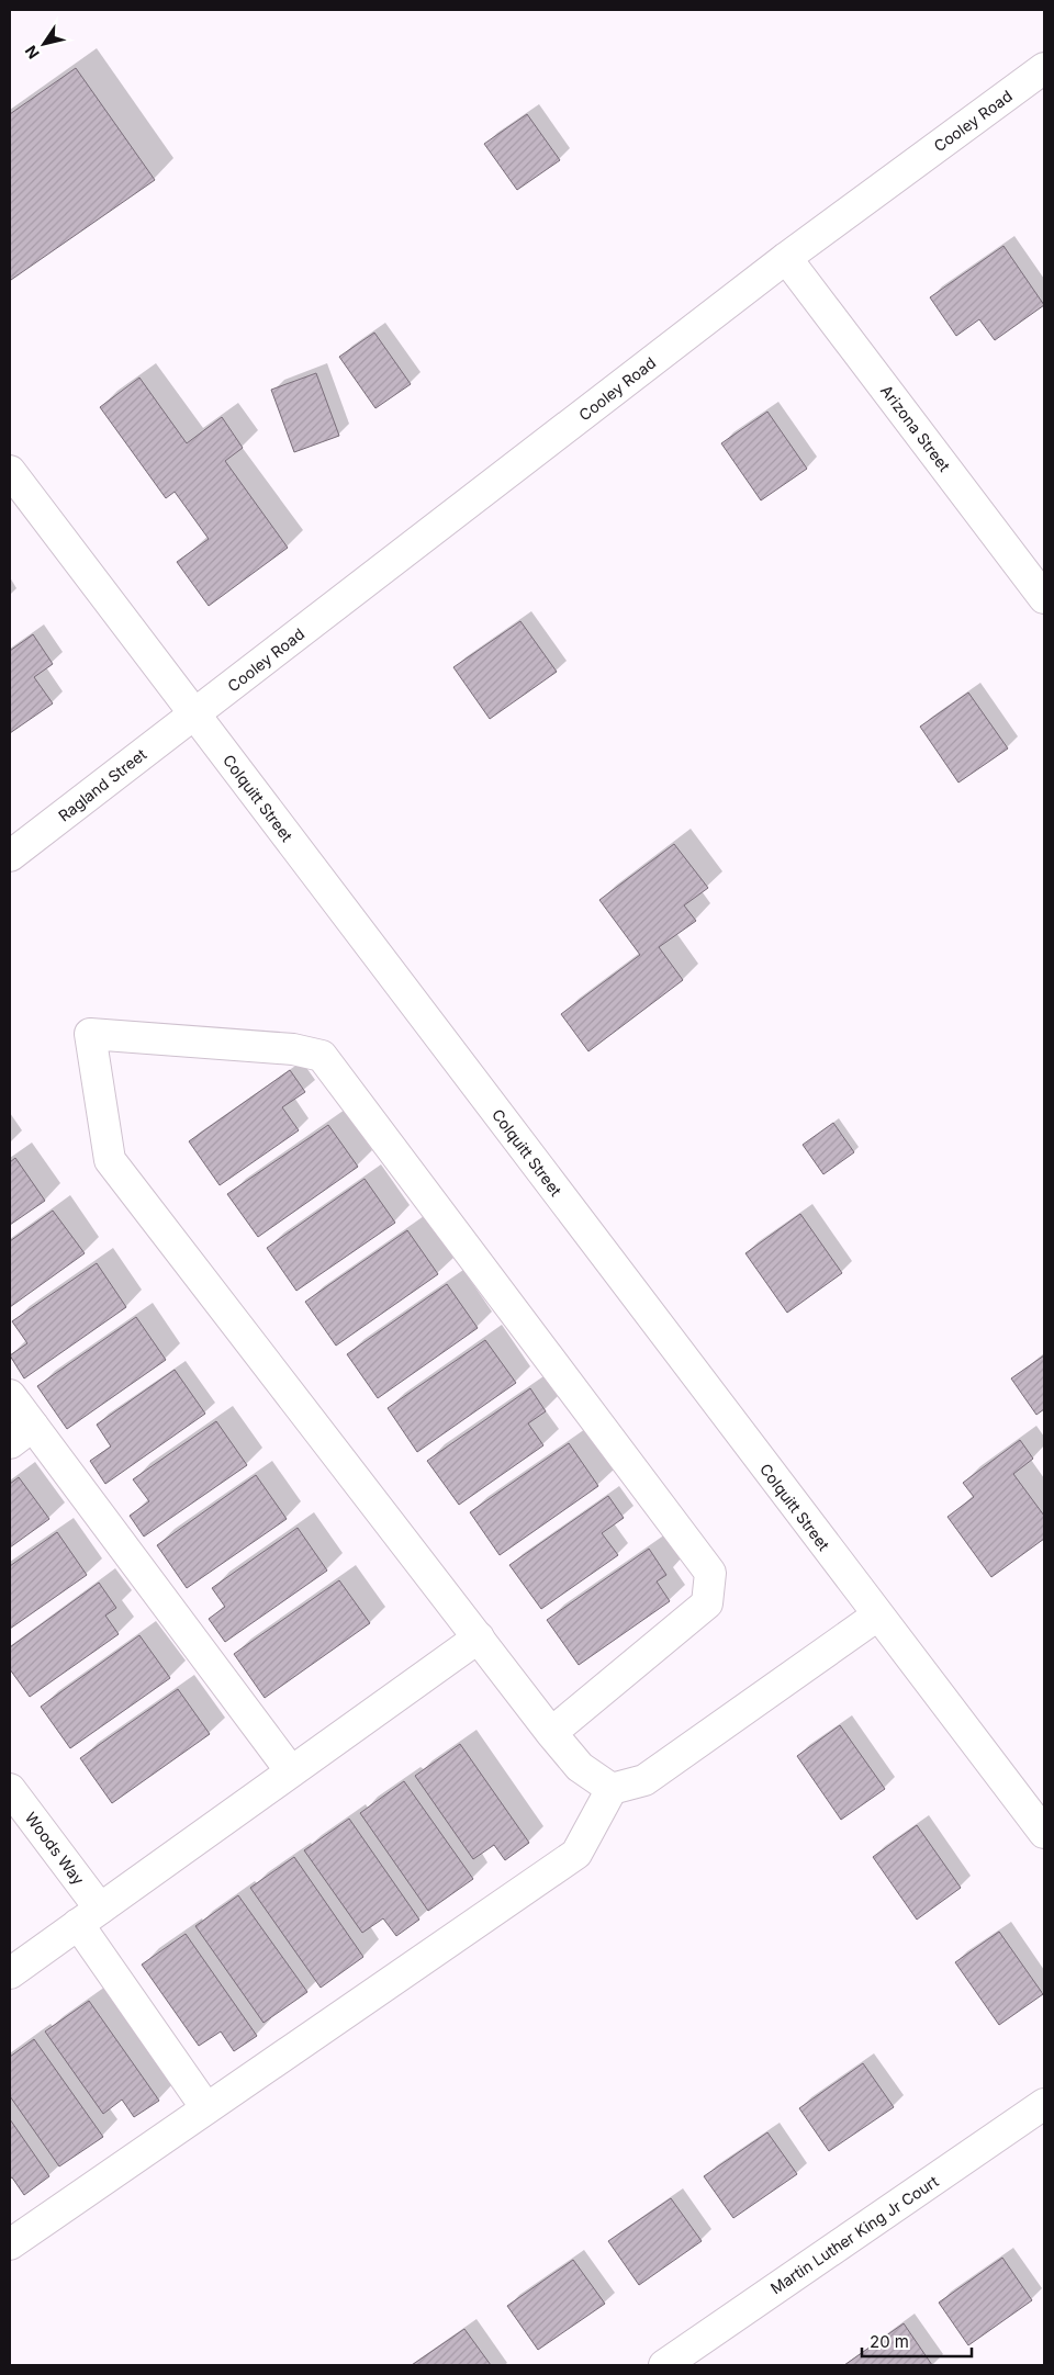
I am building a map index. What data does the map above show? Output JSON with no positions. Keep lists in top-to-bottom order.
{
  "streets": {
    "street": [
      "Cooley Road",
      "Arizona Street",
      "Ragland Street",
      "Colquitt Street",
      "Woods Way",
      "Martin Luther King Jr Court"
    ]
  },
  "crossings": [
    ["Cooley Road", "Arizona Street"],
    ["Cooley Road", "Ragland Street"],
    ["Cooley Road", "Colquitt Street"],
    ["Ragland Street", "Colquitt Street"]
  ],
  "scale_bar": "20 m",
  "north": "bottom left"
}
